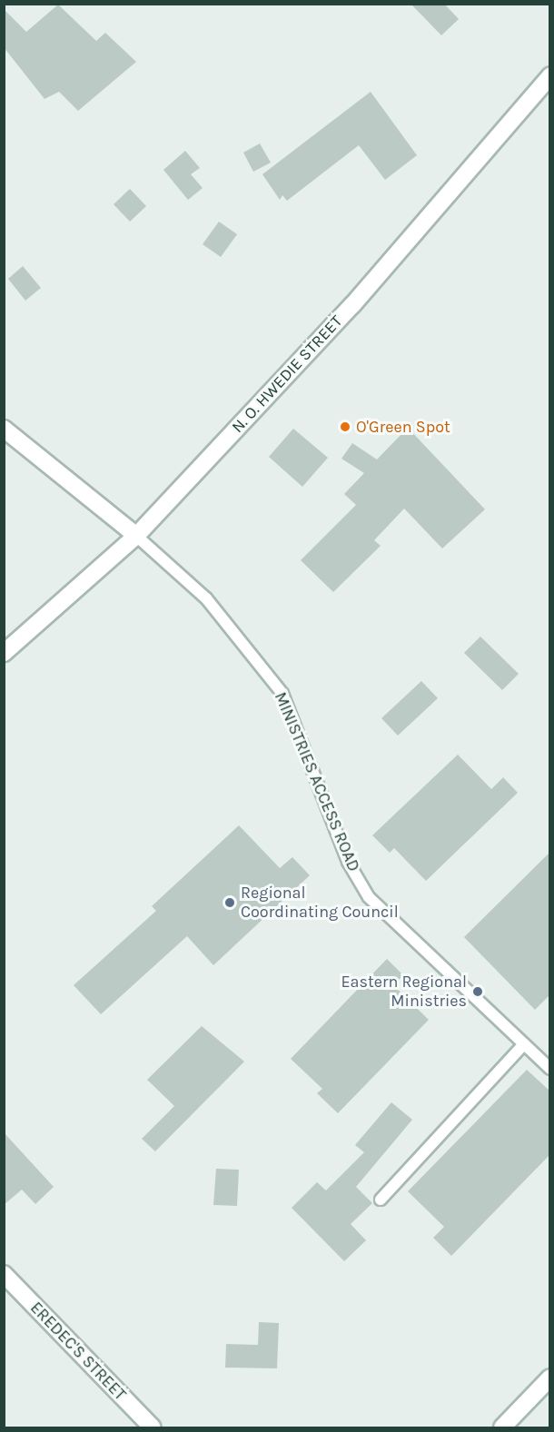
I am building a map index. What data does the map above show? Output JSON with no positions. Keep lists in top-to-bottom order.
{
  "streets": {
    "street": ["N. O. HWEDIE STREET", "EREDEC'S STREET"],
    "lane": ["MINISTRIES ACCESS ROAD"]
  },
  "crossings": [
    ["N. O. HWEDIE STREET", "MINISTRIES ACCESS ROAD"]
  ],
  "places": ["O'Green Spot", "Regional Coordinating Council", "Eastern Regional Ministries"]
}
